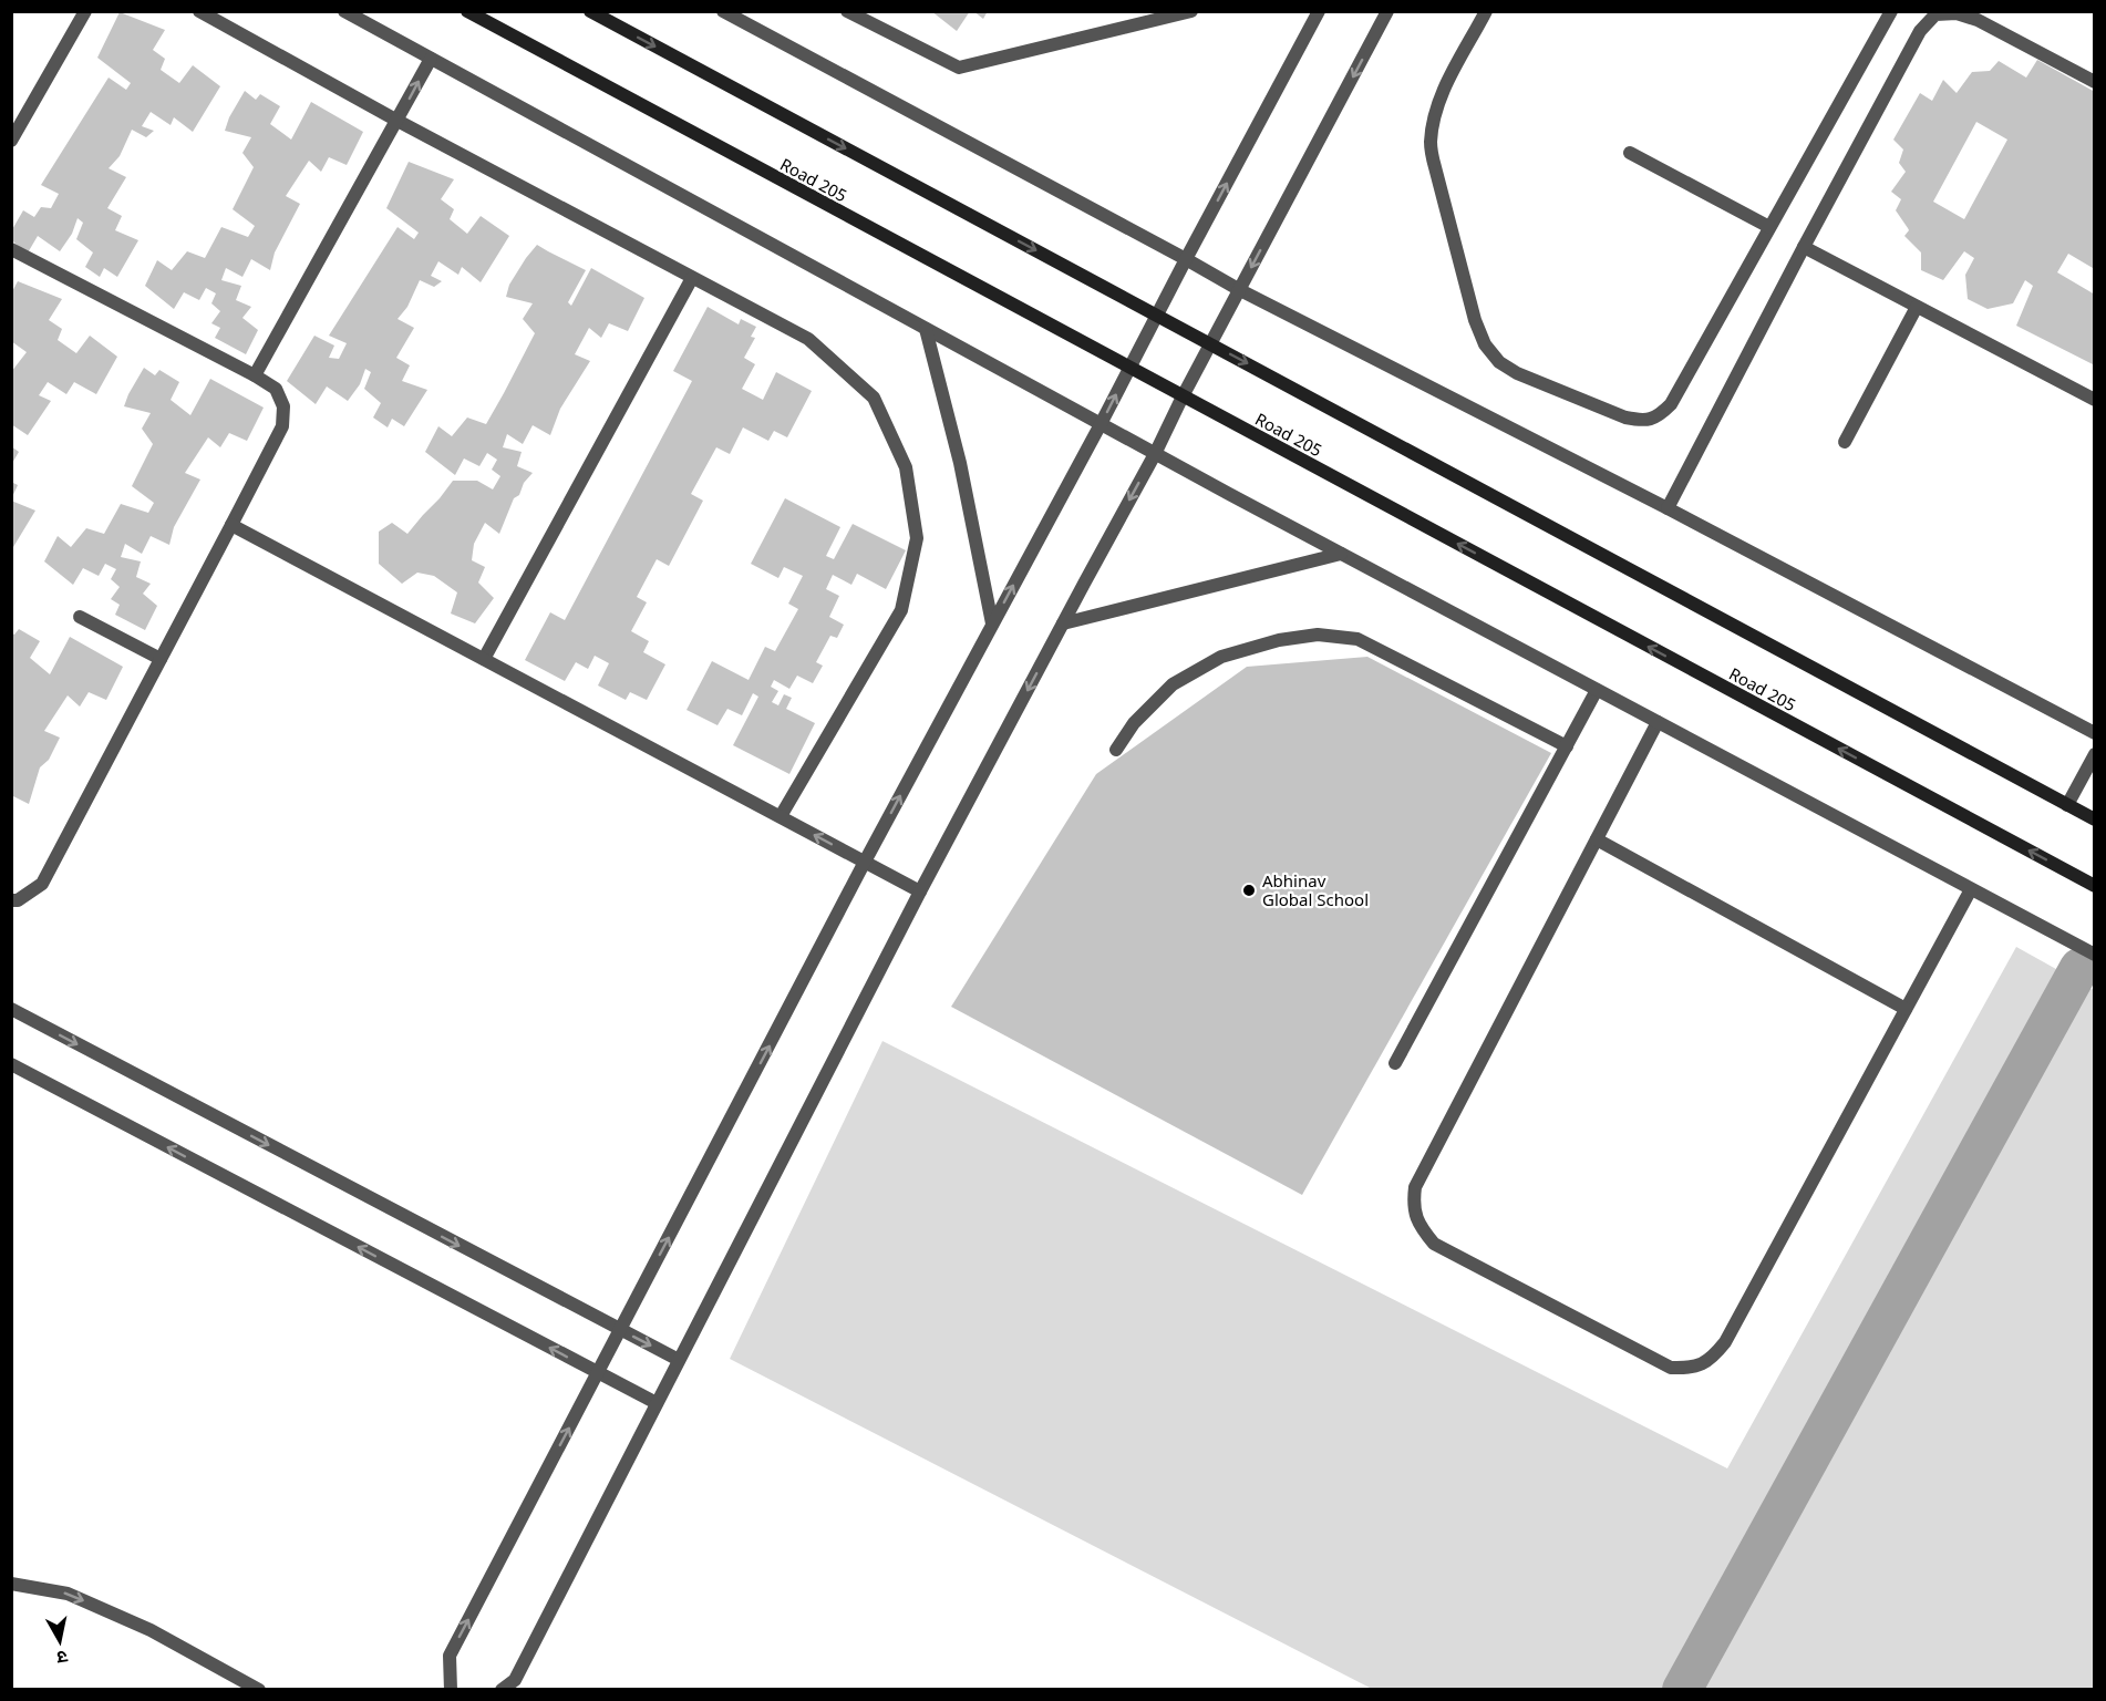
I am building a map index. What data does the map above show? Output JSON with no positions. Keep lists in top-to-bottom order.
{
  "streets": {
    "main road": ["Road 205"]
  },
  "places": ["Abhinav Global School"],
  "north": "bottom"
}
